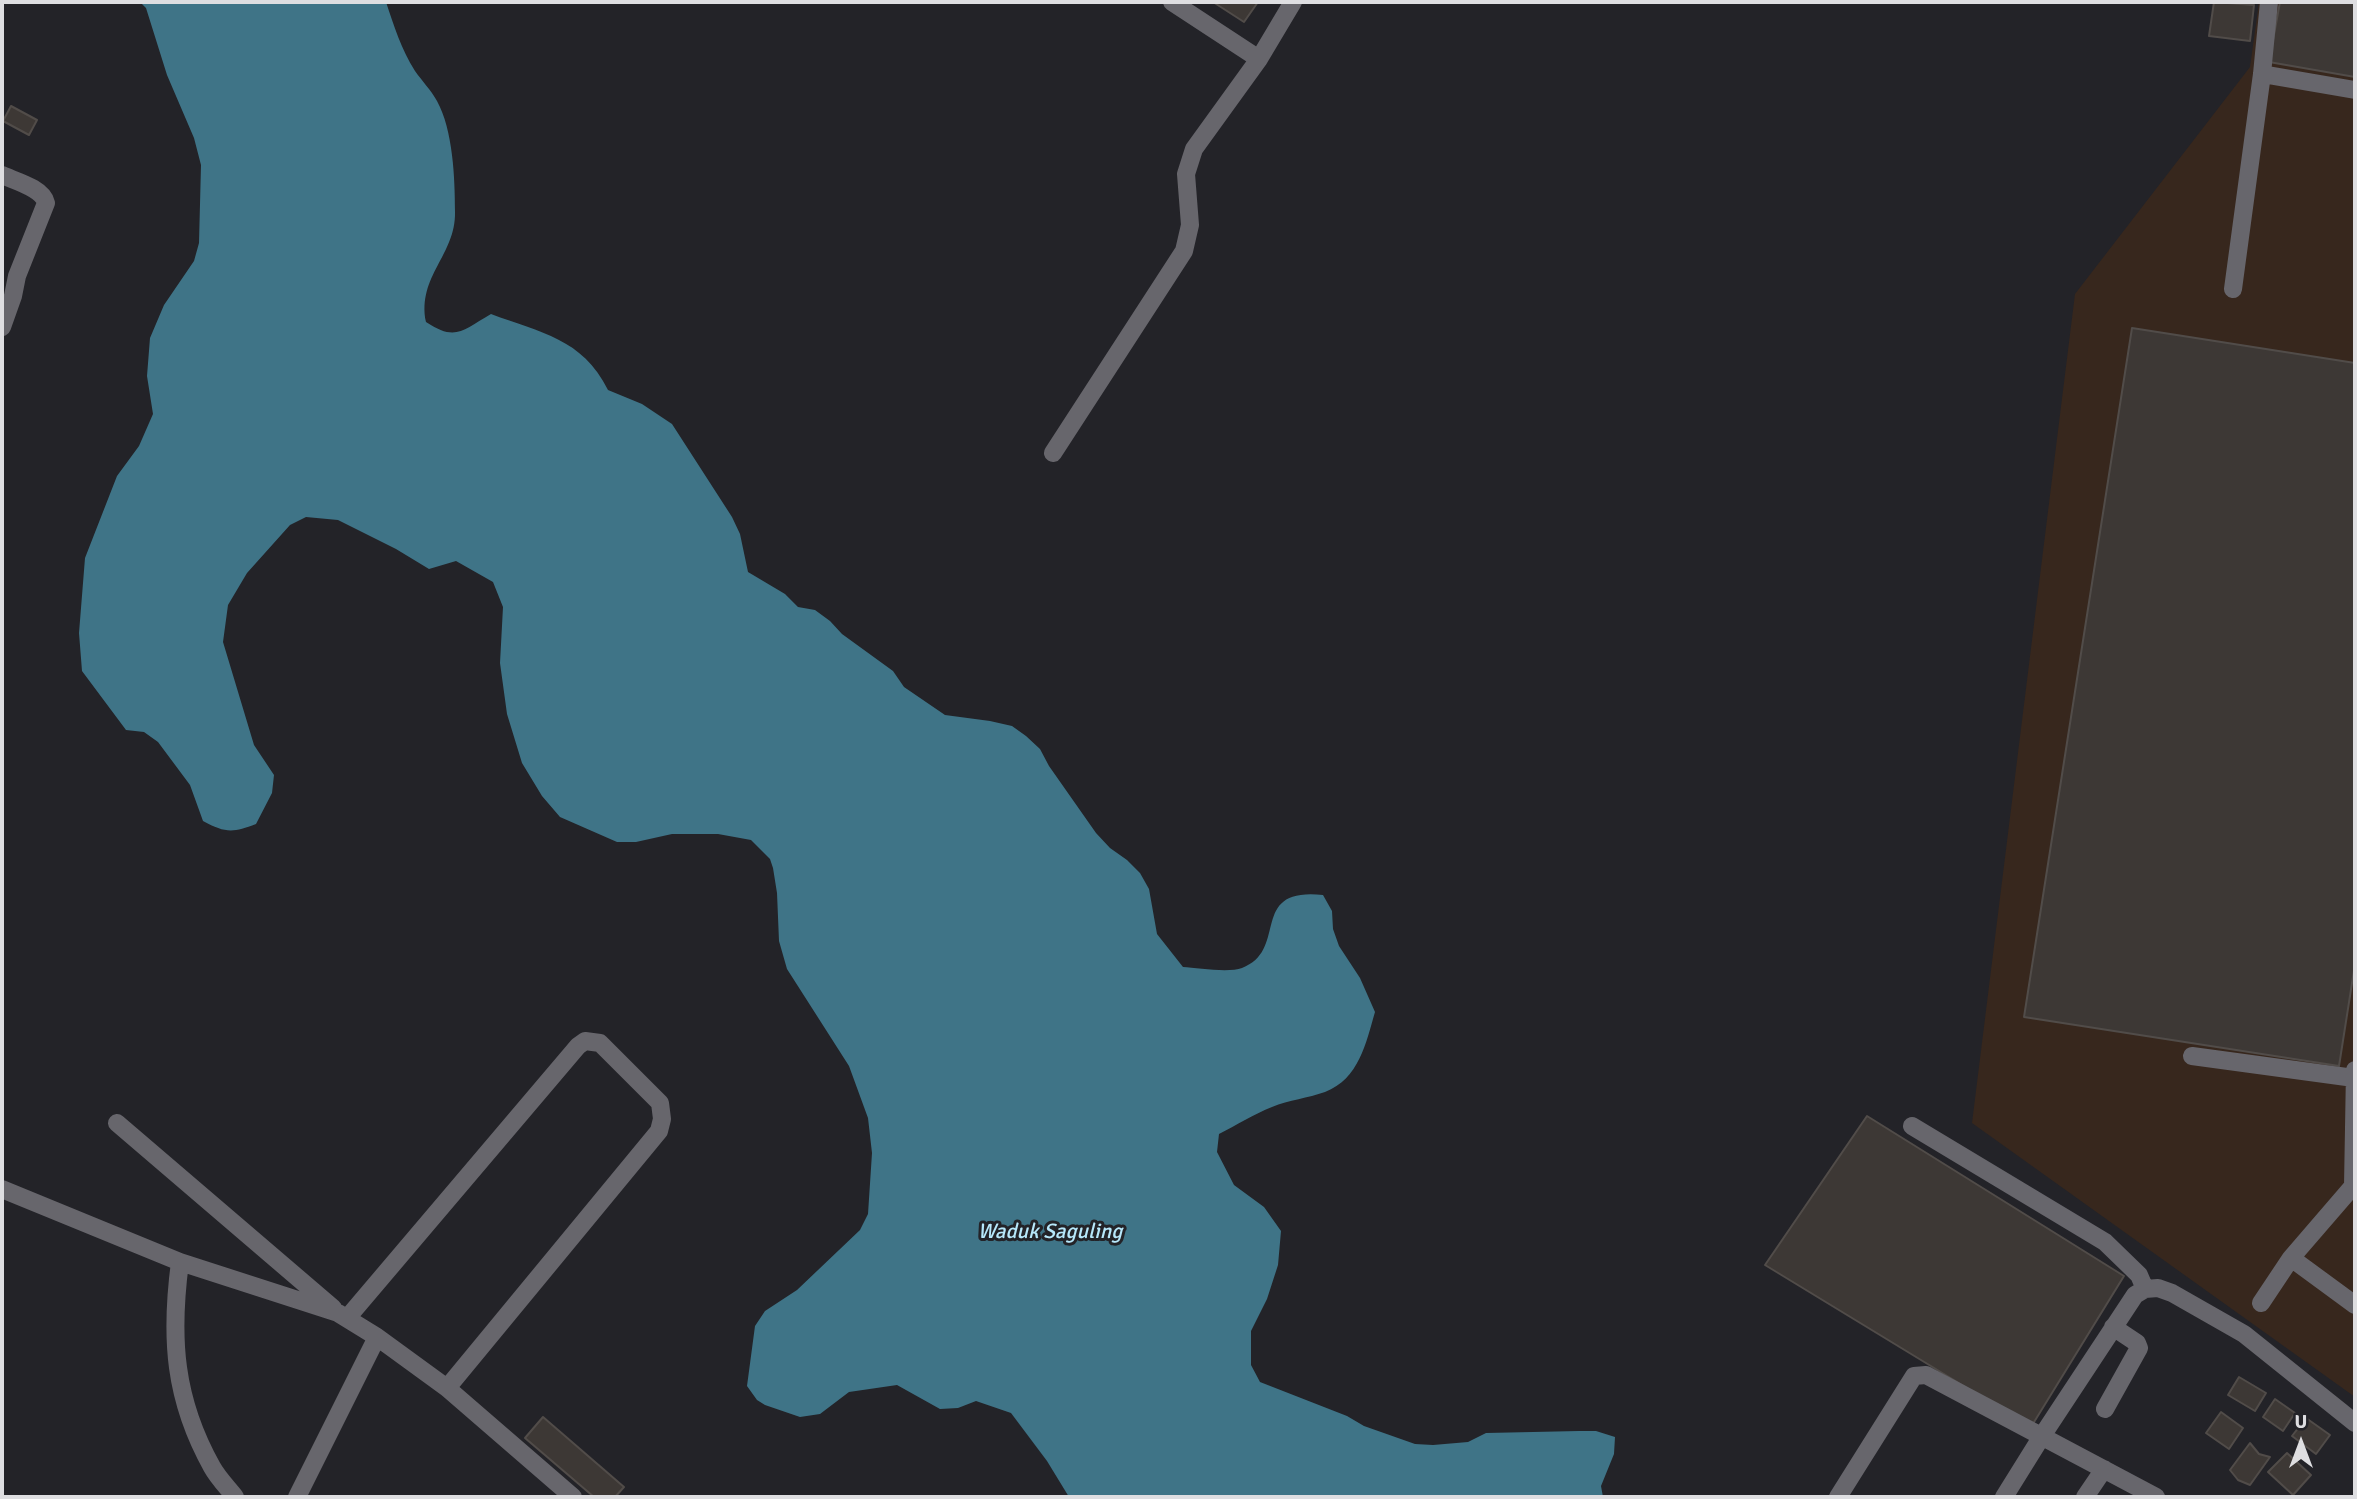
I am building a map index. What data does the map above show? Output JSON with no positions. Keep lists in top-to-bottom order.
{
  "water": ["Waduk Saguling"],
  "north": "top"
}
